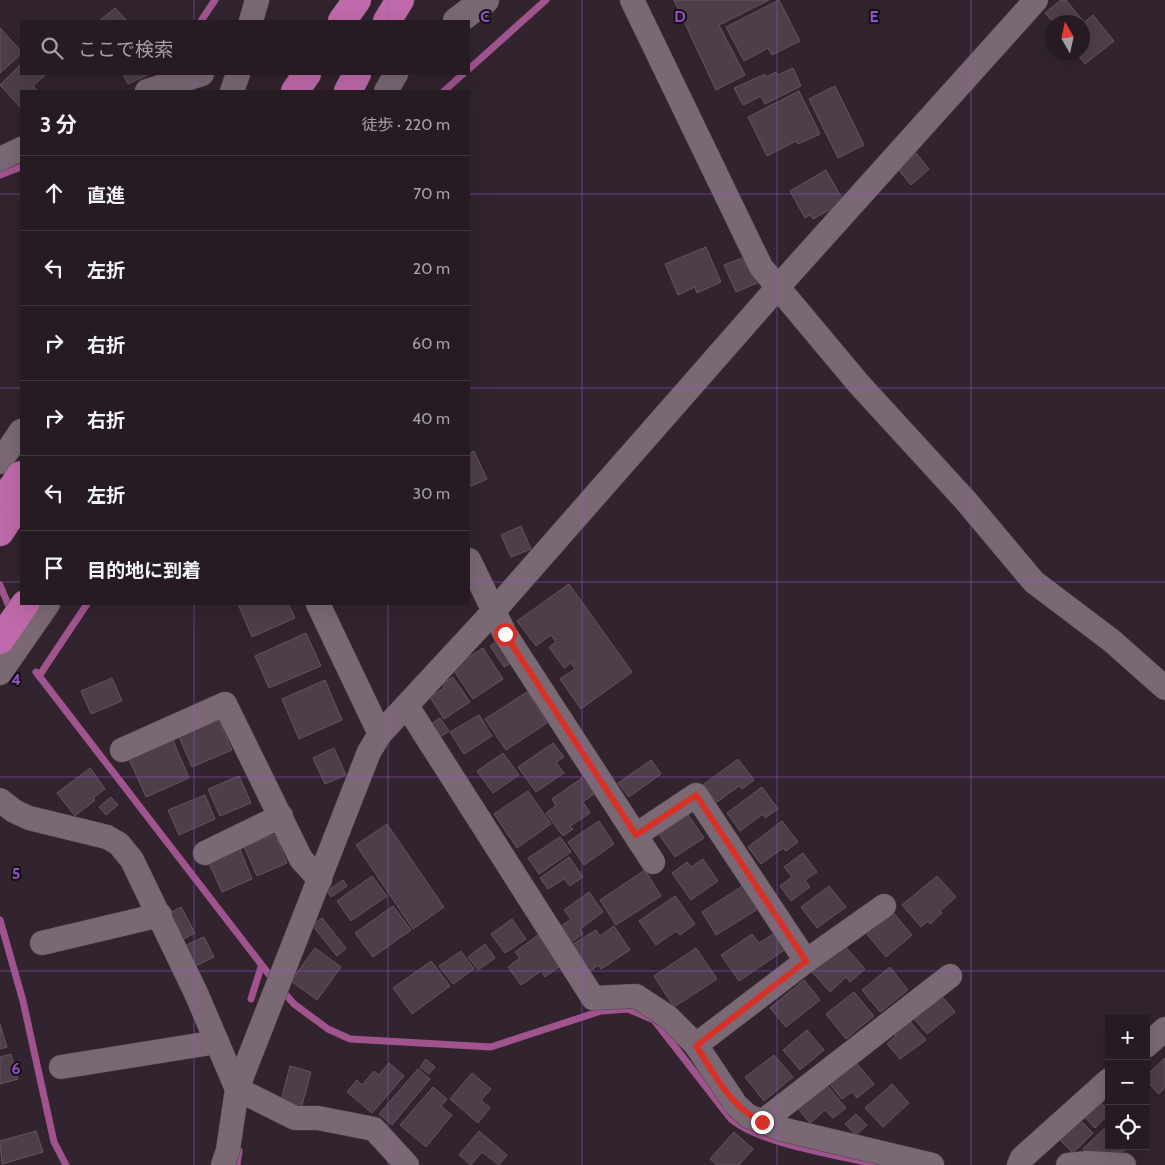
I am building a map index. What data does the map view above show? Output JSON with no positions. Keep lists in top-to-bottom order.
{
  "north": "top",
  "page": {
    "search": "ここで検索",
    "heading": ["3 分", "徒歩 · 220 m"],
    "list": [
      ["直進", "70 m"],
      ["左折", "20 m"],
      ["右折", "60 m"],
      ["右折", "40 m"],
      ["左折", "30 m"],
      "目的地に到着"
    ],
    "map_buttons": ["+", "−"]
  },
  "grid": {
    "columns": ["C", "D", "E"],
    "rows": ["4", "5", "6"]
  }
}
